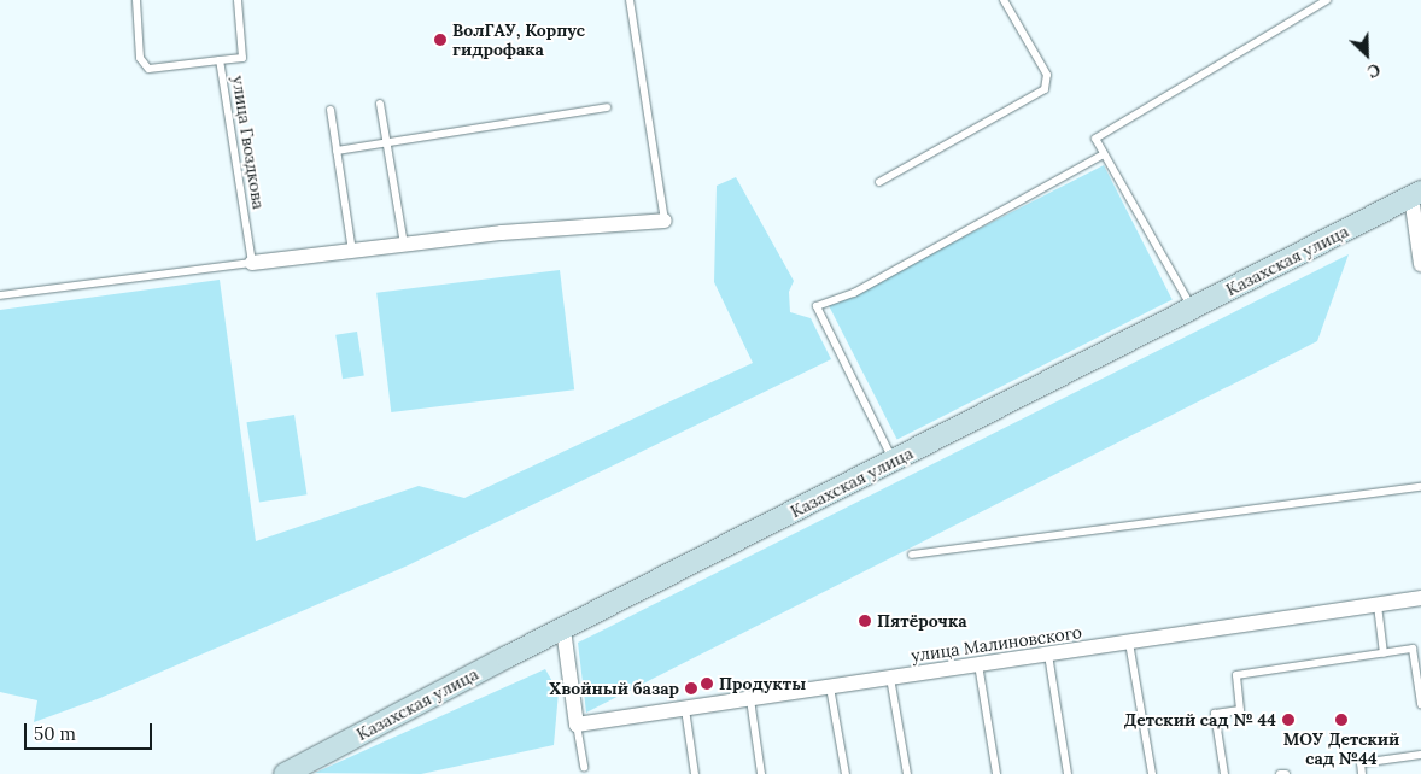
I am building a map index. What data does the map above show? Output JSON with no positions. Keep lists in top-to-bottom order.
{
  "streets": {
    "main road": ["Казахская улица"],
    "street": ["улица Малиновского"],
    "lane": ["улица Гвоздкова"]
  },
  "places": [
    "ВолГАУ, Корпус гидрофака",
    "Пятёрочка",
    "Продукты",
    "Хвойный базар",
    "Детский сад № 44",
    "МОУ Детский сад №44"
  ],
  "scale_bar": "50 m",
  "north": "bottom right"
}
